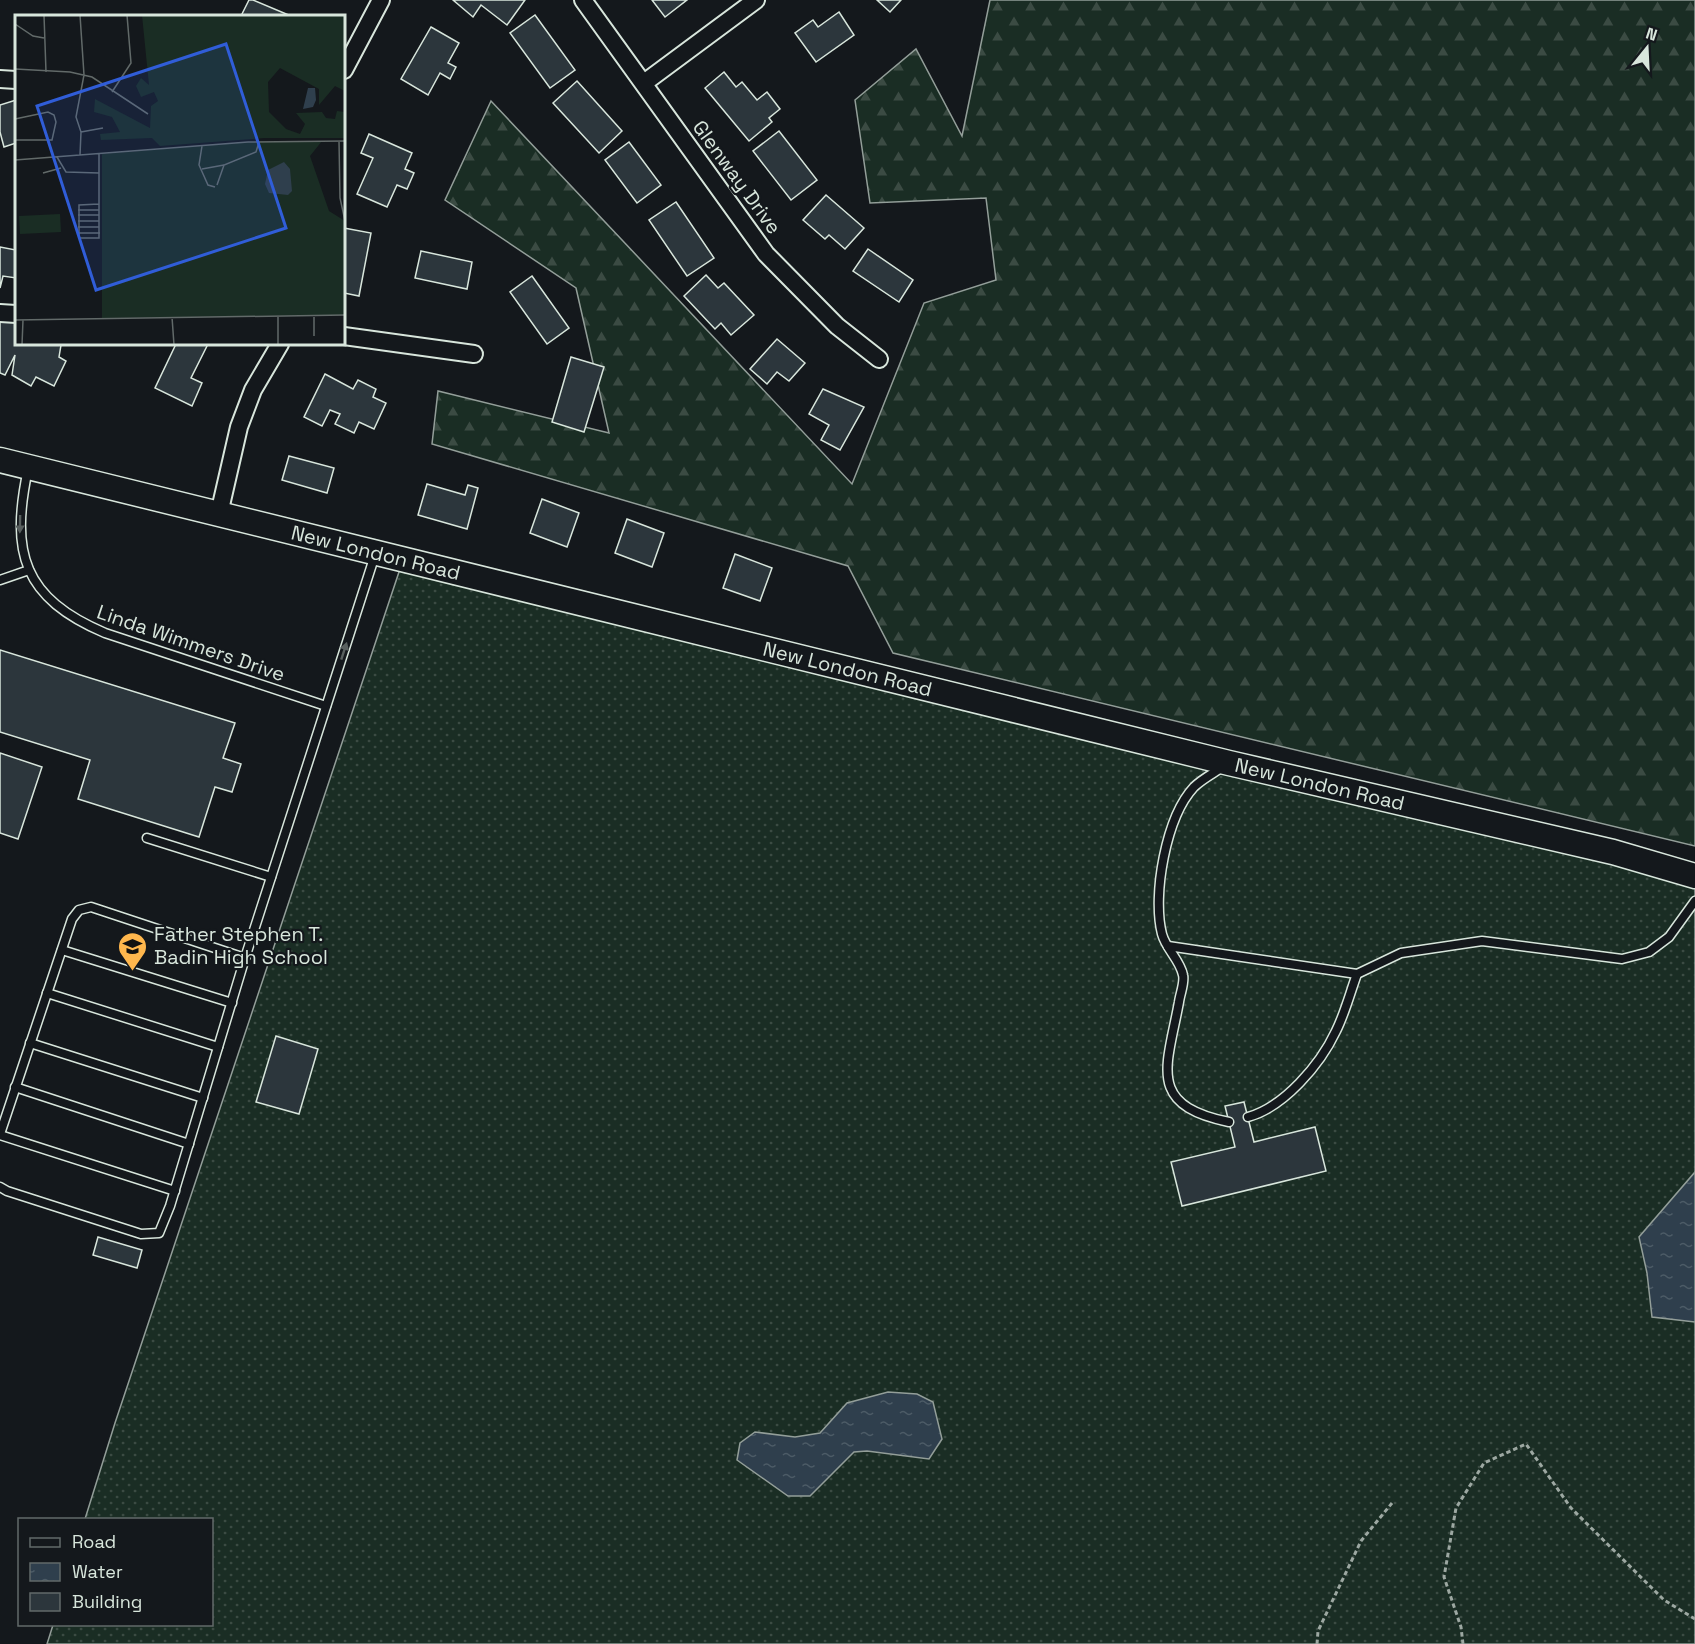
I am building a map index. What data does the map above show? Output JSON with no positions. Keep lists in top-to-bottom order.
{
  "streets": {
    "street": ["Glenway Drive", "New London Road"],
    "lane": ["Linda Wimmers Drive"]
  },
  "crossings": [
    ["New London Road", "Linda Wimmers Drive"]
  ],
  "places": {
    "school or university": ["Father Stephen T. Badin High School"]
  },
  "legend": ["Road", "Water", "Building"],
  "north": "top"
}
